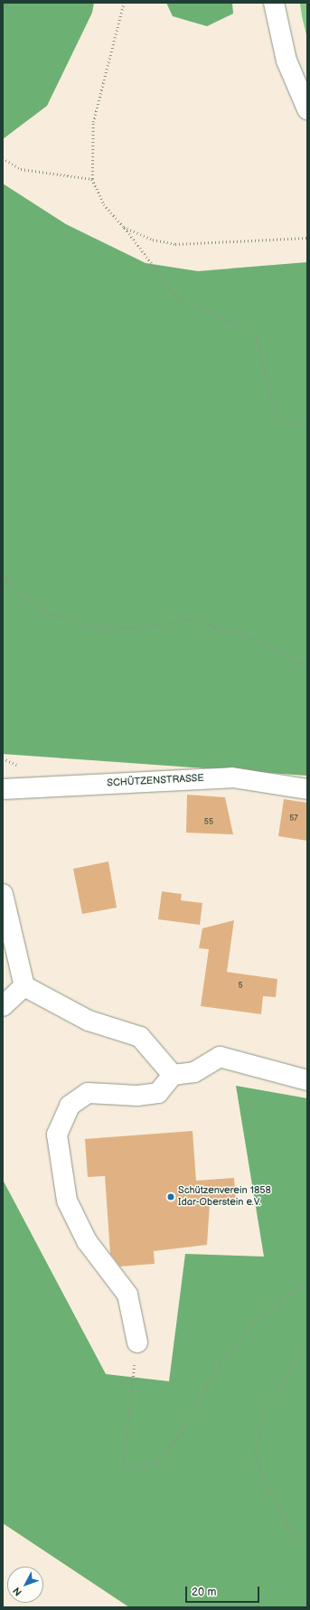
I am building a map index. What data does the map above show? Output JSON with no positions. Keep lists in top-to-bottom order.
{
  "streets": {
    "street": ["SCHÜTZENSTRASSE"]
  },
  "places": ["Schützenverein 1858 Idar-Oberstein e.V."],
  "house_numbers": ["57", "55", "5"],
  "scale_bar": "20 m",
  "north": "bottom left"
}
